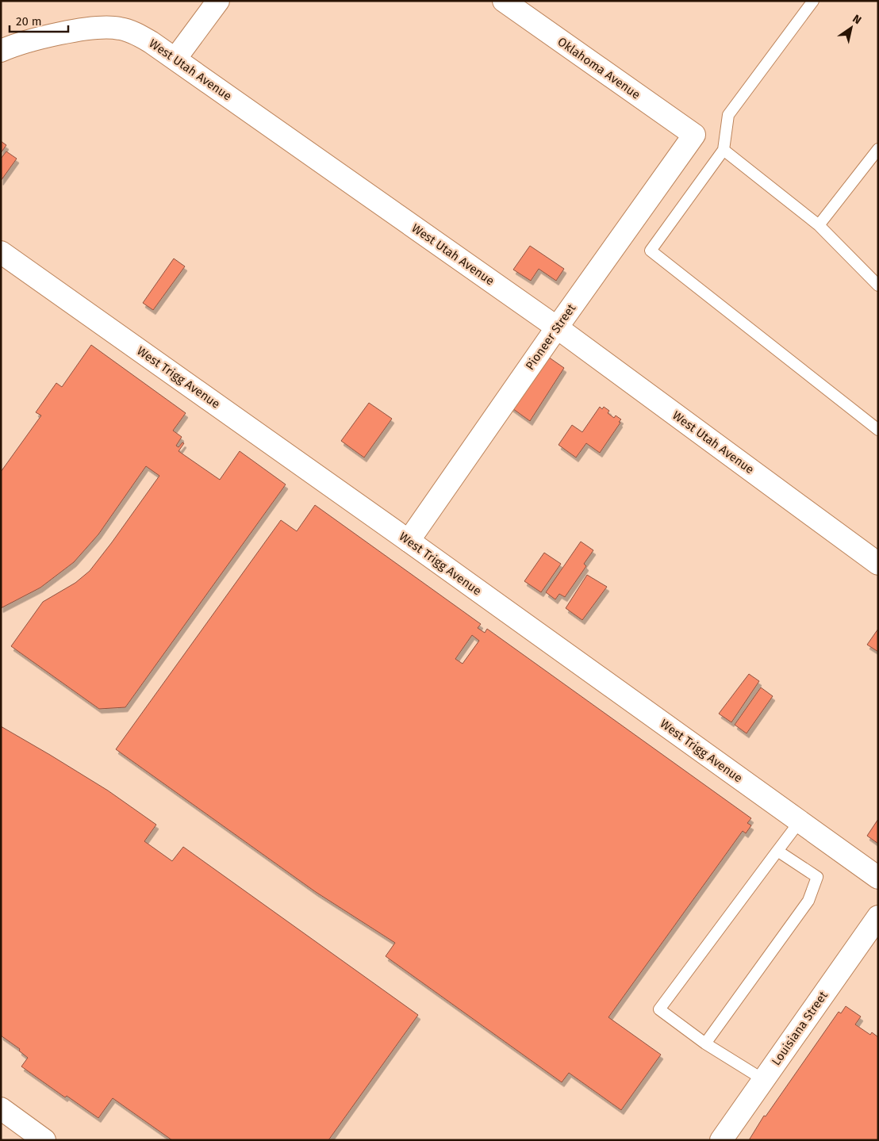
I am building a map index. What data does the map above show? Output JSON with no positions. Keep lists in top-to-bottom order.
{
  "streets": {
    "street": [
      "Oklahoma Avenue",
      "West Utah Avenue",
      "Pioneer Street",
      "West Trigg Avenue",
      "Louisiana Street"
    ]
  },
  "crossings": [
    ["Oklahoma Avenue", "Pioneer Street"],
    ["West Utah Avenue", "Pioneer Street"],
    ["Pioneer Street", "West Trigg Avenue"]
  ],
  "scale_bar": "20 m",
  "north": "top right"
}
